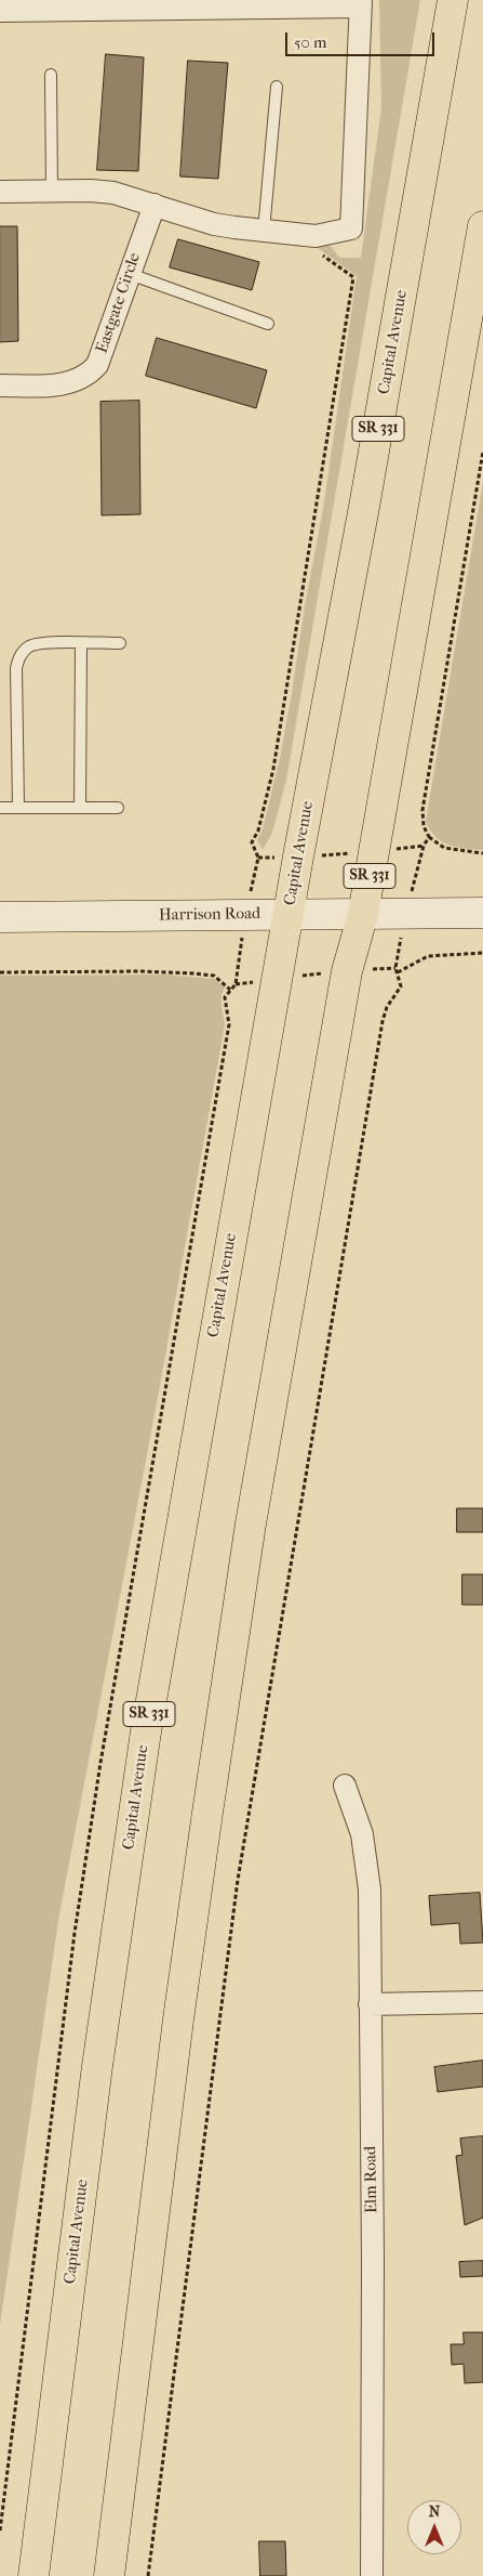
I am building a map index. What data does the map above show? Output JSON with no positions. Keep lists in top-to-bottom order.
{
  "streets": {
    "highway": ["Capital Avenue", "SR 331"],
    "street": ["Eastgate Circle", "Harrison Road", "Elm Road"]
  },
  "crossings": [
    ["Capital Avenue", "Harrison Road"],
    ["SR 331", "Harrison Road"]
  ],
  "scale_bar": "50 m",
  "north": "top"
}
